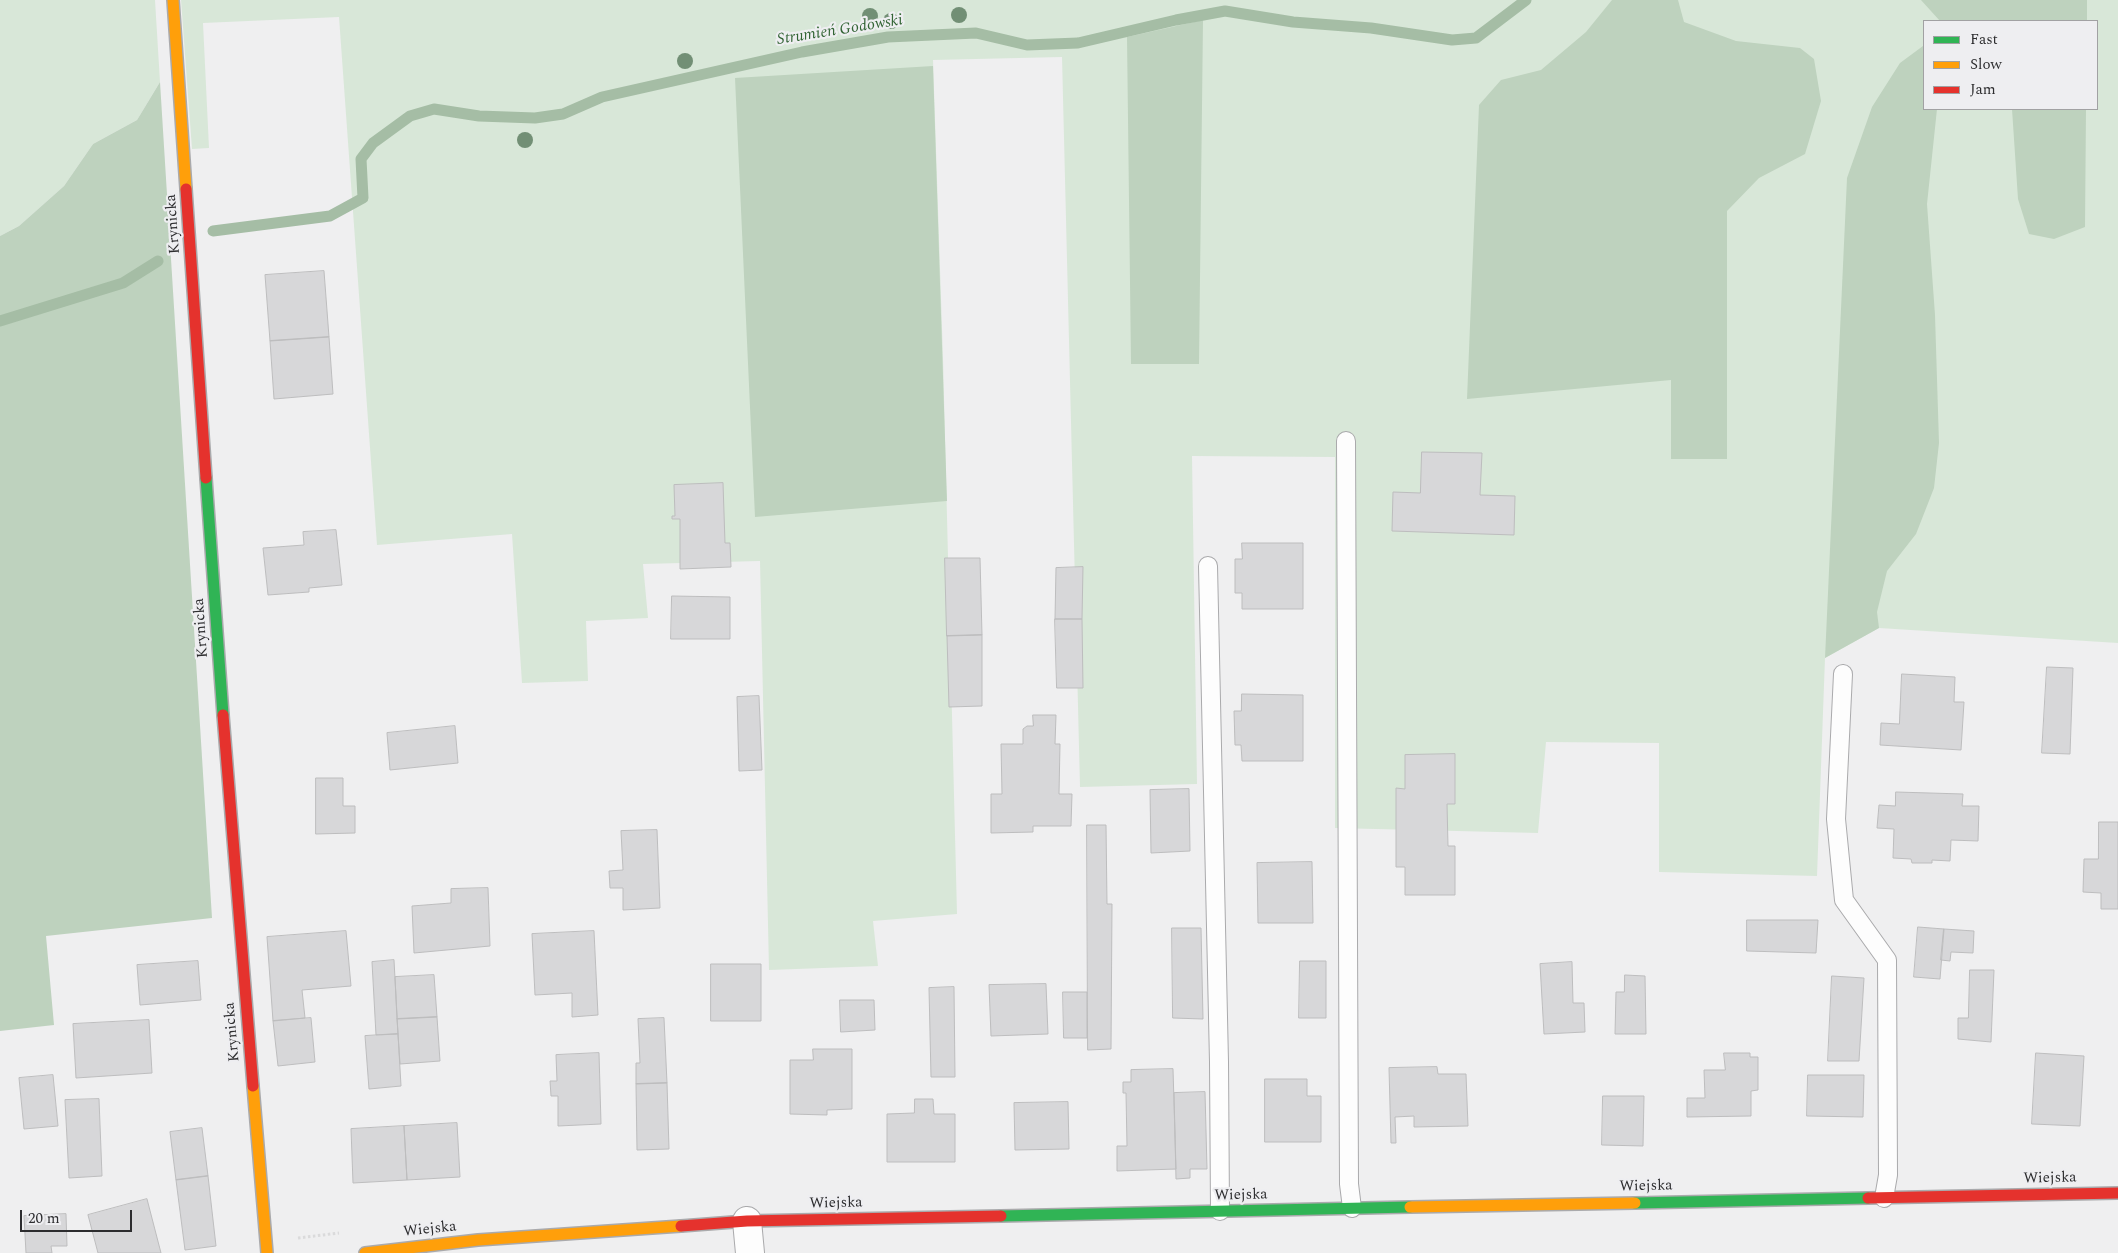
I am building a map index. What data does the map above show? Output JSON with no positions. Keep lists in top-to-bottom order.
{
  "streets": {
    "street": ["Krynicka", "Wiejska"]
  },
  "water": ["Strumień Godowski"],
  "legend": ["Fast", "Slow", "Jam"],
  "scale_bar": "20 m"
}
